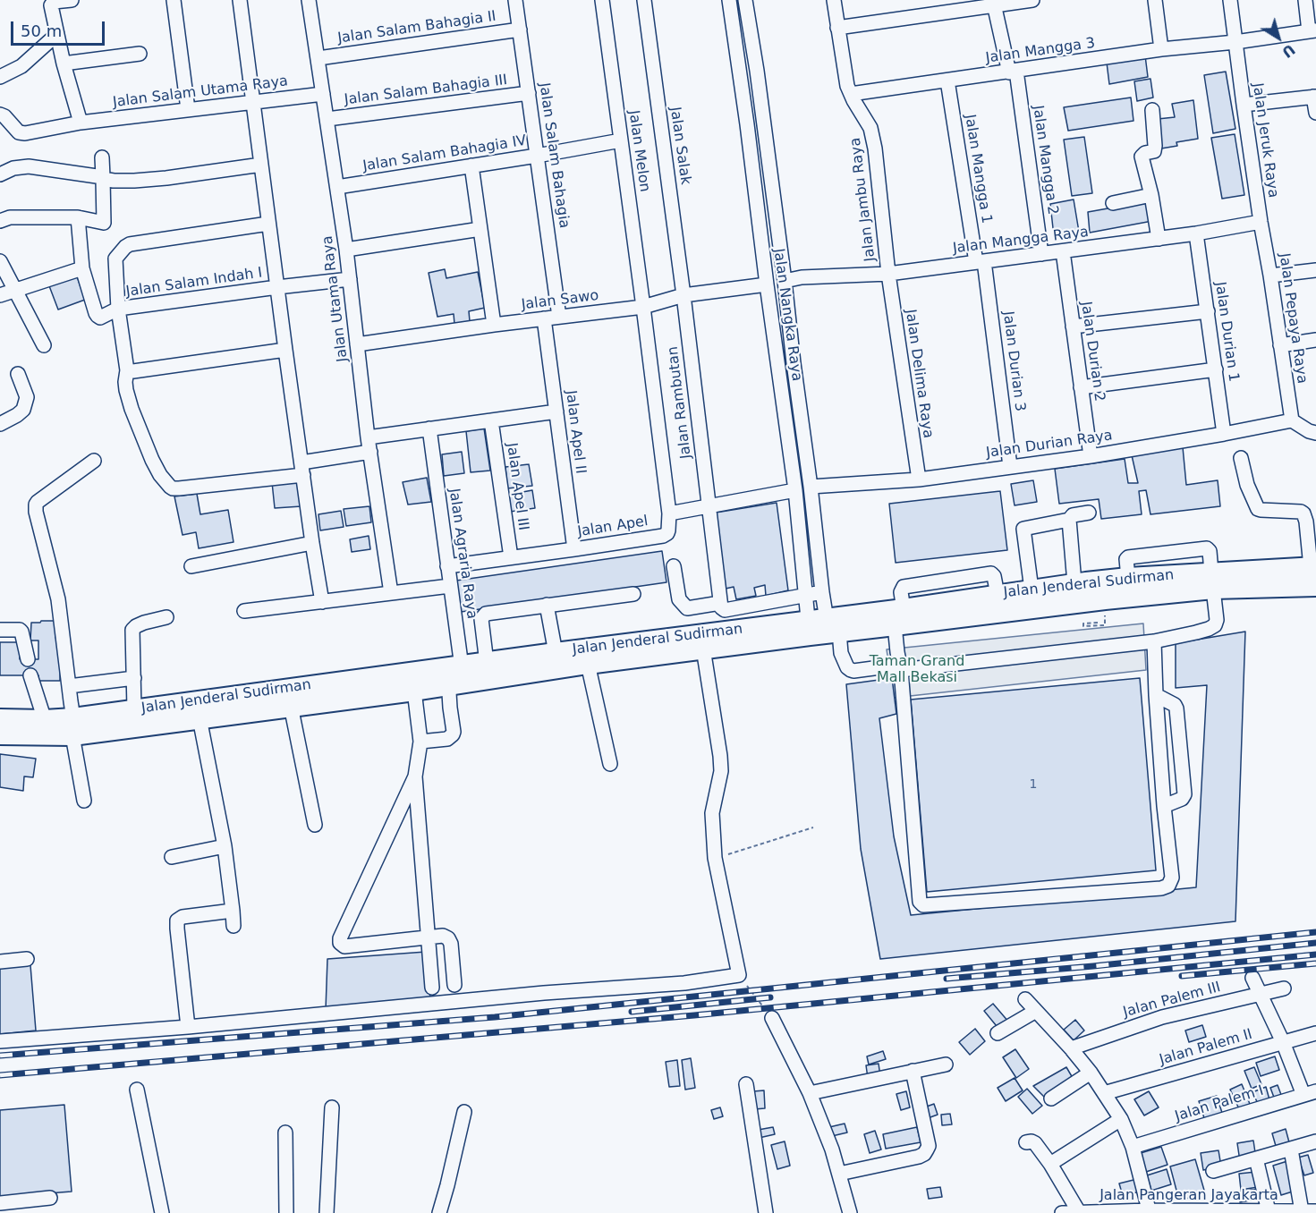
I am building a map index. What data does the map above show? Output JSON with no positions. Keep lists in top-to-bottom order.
{
  "streets": {
    "highway": ["Jalan Jenderal Sudirman"],
    "street": [
      "Jalan Salam Bahagia II",
      "Jalan Mangga 3",
      "Jalan Salam Bahagia III",
      "Jalan Salam Utama Raya",
      "Jalan Jeruk Raya",
      "Jalan Salak",
      "Jalan Melon",
      "Jalan Salam Bahagia IV",
      "Jalan Salam Bahagia",
      "Jalan Mangga 2",
      "Jalan Mangga 1",
      "Jalan Jambu Raya",
      "Jalan Mangga Raya",
      "Jalan Salam Indah I",
      "Jalan Utama Raya",
      "Jalan Sawo",
      "Jalan Nangka Raya",
      "Jalan Pepaya Raya",
      "Jalan Durian 1",
      "Jalan Durian 2",
      "Jalan Durian 3",
      "Jalan Delima Raya",
      "Jalan Rambutan",
      "Jalan Apel II",
      "Jalan Durian Raya",
      "Jalan Apel III",
      "Jalan Apel",
      "Jalan Agraria Raya",
      "Jalan Palem III",
      "Jalan Palem II",
      "Jalan Palem I",
      "Jalan Pangeran Jayakarta"
    ]
  },
  "crossings": [
    ["Jalan Salam Bahagia II", "Jalan Salam Bahagia"],
    ["Jalan Salam Bahagia II", "Jalan Utama Raya"],
    ["Jalan Mangga 3", "Jalan Jeruk Raya"],
    ["Jalan Mangga 3", "Jalan Mangga 2"],
    ["Jalan Mangga 3", "Jalan Mangga 1"],
    ["Jalan Mangga 3", "Jalan Jambu Raya"],
    ["Jalan Salam Bahagia III", "Jalan Salam Bahagia"],
    ["Jalan Salam Bahagia III", "Jalan Utama Raya"],
    ["Jalan Salam Utama Raya", "Jalan Utama Raya"],
    ["Jalan Jeruk Raya", "Jalan Mangga Raya"],
    ["Jalan Jeruk Raya", "Jalan Pepaya Raya"],
    ["Jalan Salak", "Jalan Sawo"],
    ["Jalan Salak", "Jalan Rambutan"],
    ["Jalan Melon", "Jalan Salam Bahagia IV"],
    ["Jalan Melon", "Jalan Sawo"],
    ["Jalan Melon", "Jalan Apel"],
    ["Jalan Salam Bahagia IV", "Jalan Salam Bahagia"],
    ["Jalan Salam Bahagia IV", "Jalan Utama Raya"],
    ["Jalan Salam Bahagia", "Jalan Sawo"],
    ["Jalan Mangga 2", "Jalan Mangga Raya"],
    ["Jalan Mangga 1", "Jalan Mangga Raya"],
    ["Jalan Mangga 1", "Jalan Durian 3"],
    ["Jalan Jambu Raya", "Jalan Mangga Raya"],
    ["Jalan Jambu Raya", "Jalan Delima Raya"],
    ["Jalan Mangga Raya", "Jalan Nangka Raya"],
    ["Jalan Mangga Raya", "Jalan Pepaya Raya"],
    ["Jalan Mangga Raya", "Jalan Durian 1"],
    ["Jalan Mangga Raya", "Jalan Durian 2"],
    ["Jalan Mangga Raya", "Jalan Durian 3"],
    ["Jalan Mangga Raya", "Jalan Delima Raya"],
    ["Jalan Salam Indah I", "Jalan Utama Raya"],
    ["Jalan Utama Raya", "Jalan Sawo"],
    ["Jalan Sawo", "Jalan Nangka Raya"],
    ["Jalan Sawo", "Jalan Rambutan"],
    ["Jalan Sawo", "Jalan Apel II"],
    ["Jalan Nangka Raya", "Jalan Durian Raya"],
    ["Jalan Nangka Raya", "Jalan Apel"],
    ["Jalan Nangka Raya", "Jalan Jenderal Sudirman"],
    ["Jalan Pepaya Raya", "Jalan Durian Raya"],
    ["Jalan Durian 1", "Jalan Durian Raya"],
    ["Jalan Durian 2", "Jalan Durian Raya"],
    ["Jalan Durian 3", "Jalan Durian Raya"],
    ["Jalan Delima Raya", "Jalan Durian Raya"],
    ["Jalan Rambutan", "Jalan Apel"],
    ["Jalan Rambutan", "Jalan Jenderal Sudirman"],
    ["Jalan Apel II", "Jalan Apel"],
    ["Jalan Apel III", "Jalan Apel"],
    ["Jalan Apel", "Jalan Agraria Raya"],
    ["Jalan Agraria Raya", "Jalan Jenderal Sudirman"]
  ],
  "parks": ["Taman Grand Mall Bekasi"],
  "house_numbers": ["1"],
  "scale_bar": "50 m",
  "north": "bottom right"
}
